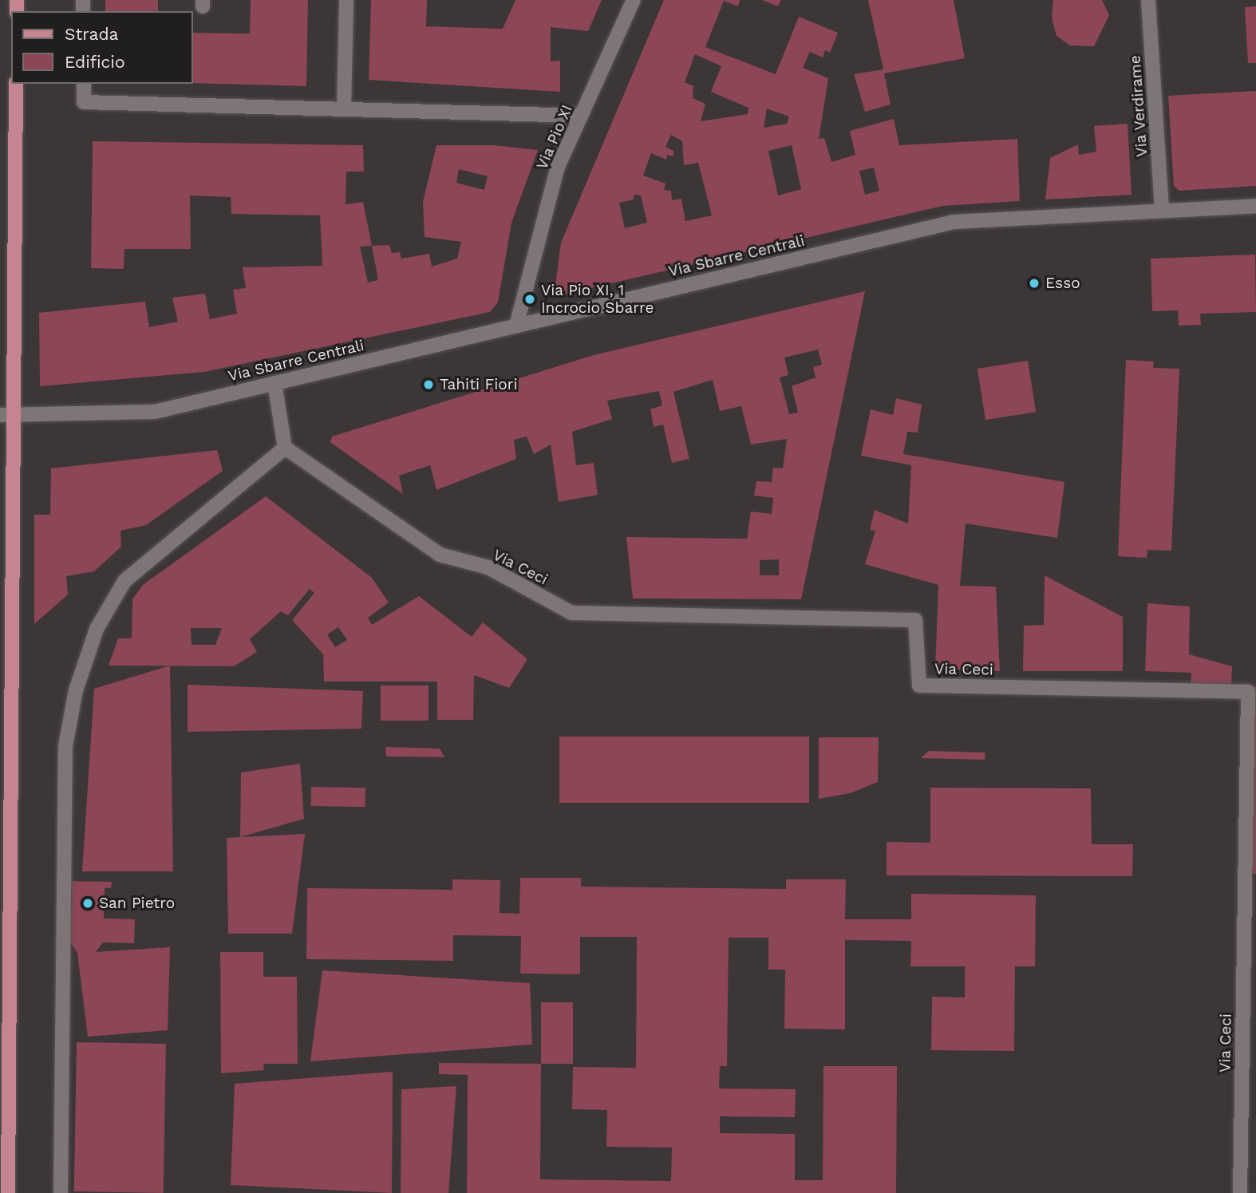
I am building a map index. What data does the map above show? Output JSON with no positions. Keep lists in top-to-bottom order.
{
  "streets": {
    "street": [
      "Via Verdirame",
      "Via Pio XI",
      "Via Sbarre Centrali",
      "Via Ceci"
    ]
  },
  "crossings": [
    ["Via Verdirame", "Via Sbarre Centrali"],
    ["Via Pio XI", "Via Sbarre Centrali"]
  ],
  "places": [
    "Esso",
    "Via Pio XI, 1 Incrocio Sbarre",
    "Tahiti Fiori",
    "San Pietro"
  ],
  "legend": ["Strada", "Edificio"]
}
